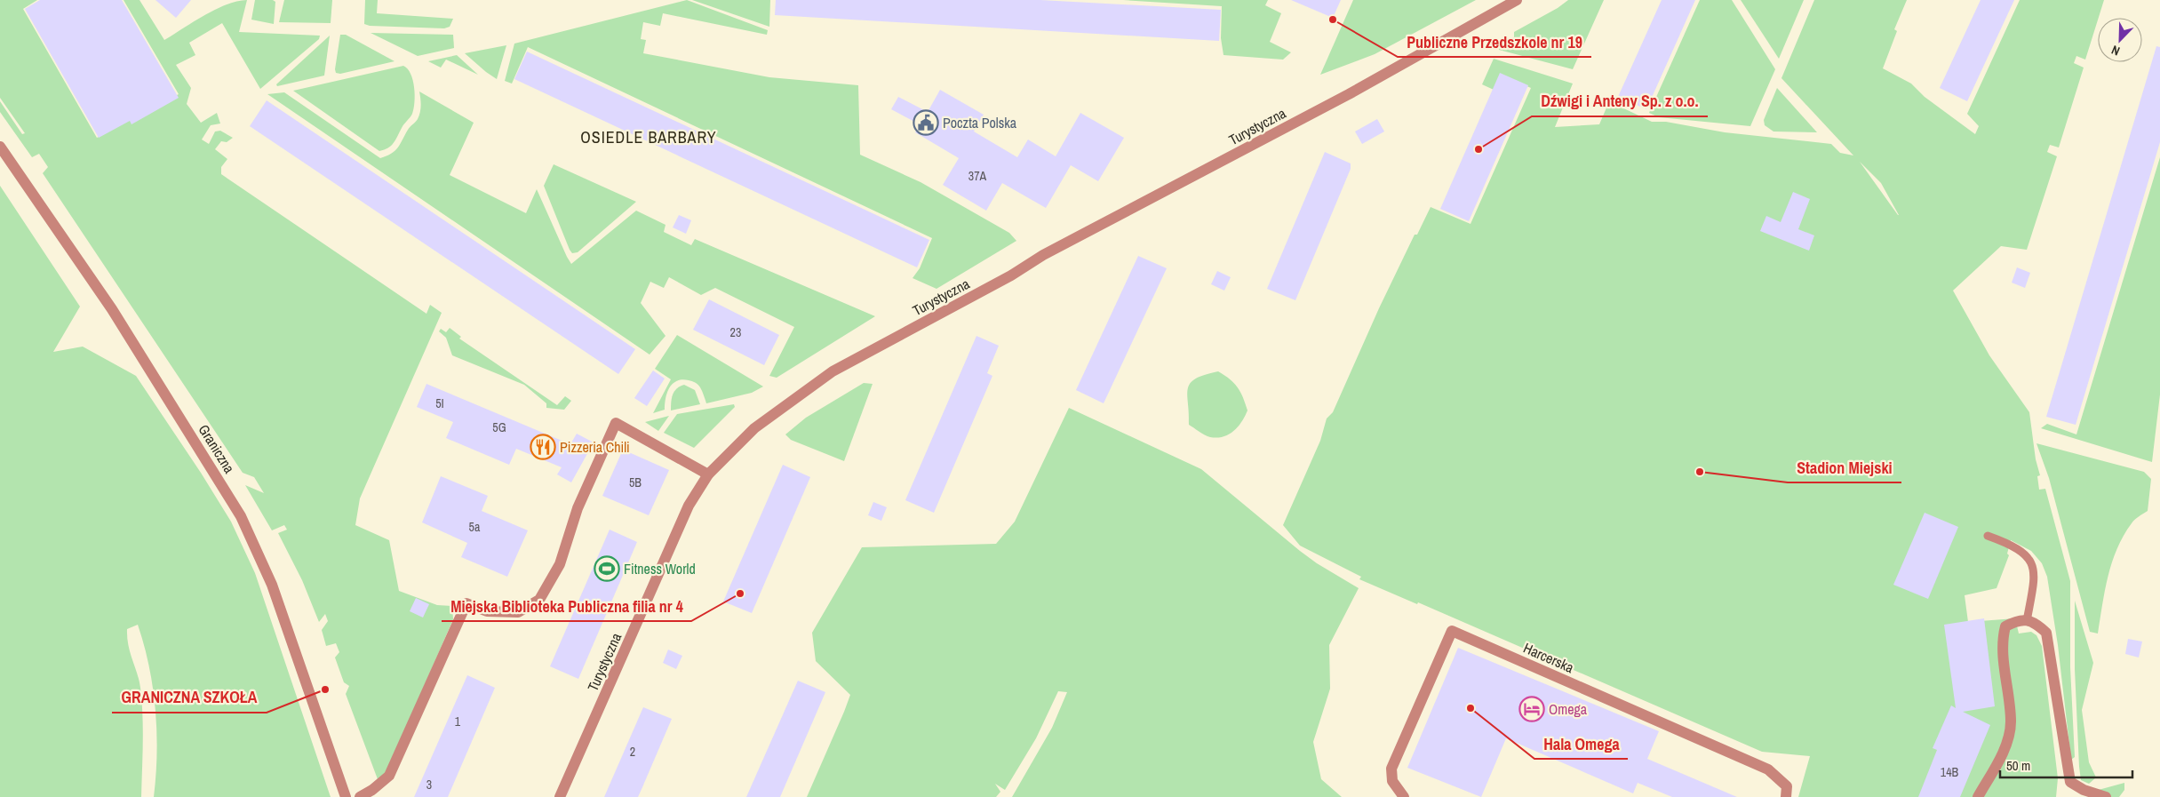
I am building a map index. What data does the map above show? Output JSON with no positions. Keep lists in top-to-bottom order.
{
  "streets": {
    "street": ["Turystyczna", "Graniczna", "Harcerska"]
  },
  "districts": ["OSIEDLE BARBARY"],
  "places": {
    "other": [
      "Publiczne Przedszkole nr 19",
      "Dźwigi i Anteny Sp. z o.o.",
      "Stadion Miejski",
      "Miejska Biblioteka Publiczna filia nr 4",
      "GRANICZNA SZKOŁA",
      "Hala Omega"
    ],
    "public building": ["Poczta Polska"],
    "restaurant": ["Pizzeria Chili"],
    "sports": ["Fitness World"],
    "hotel": ["Omega"]
  },
  "house_numbers": [
    "37A",
    "23",
    "5I",
    "5G",
    "5B",
    "5a",
    "1",
    "2",
    "14B",
    "3"
  ],
  "scale_bar": "50 m",
  "north": "bottom left"
}
